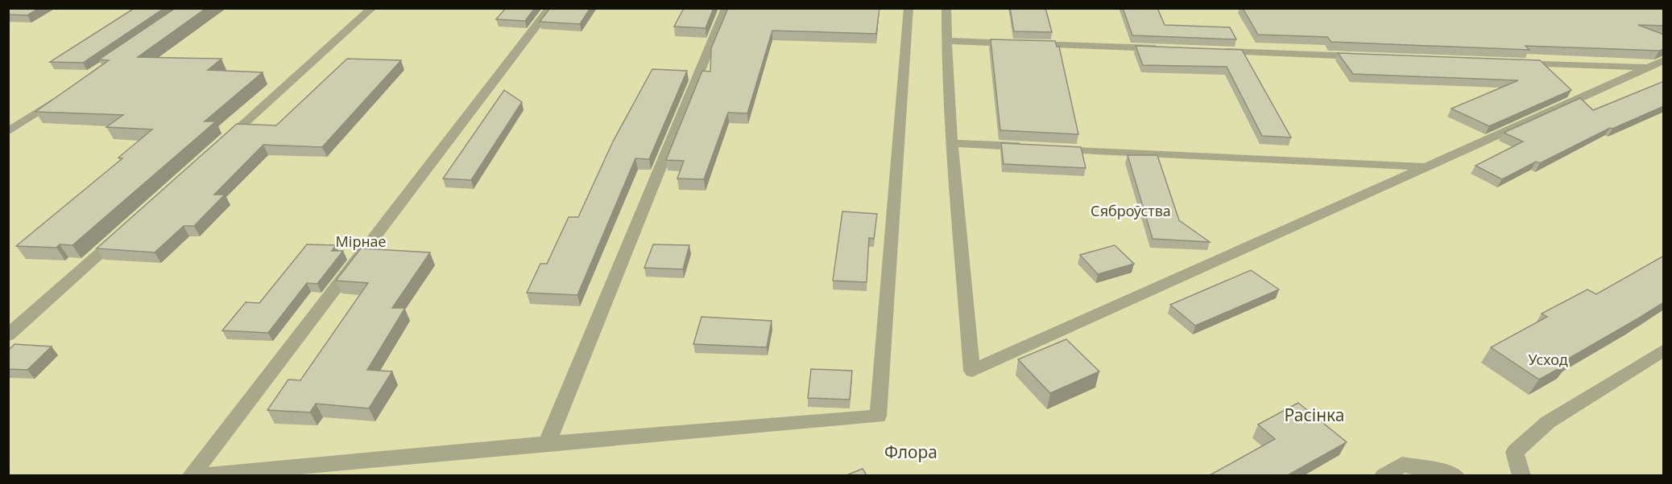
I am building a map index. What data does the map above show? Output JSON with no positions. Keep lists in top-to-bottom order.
{
  "parks": [
    "Сяброўства",
    "Мірнае",
    "Усход",
    "Расінка",
    "Флора"
  ]
}
